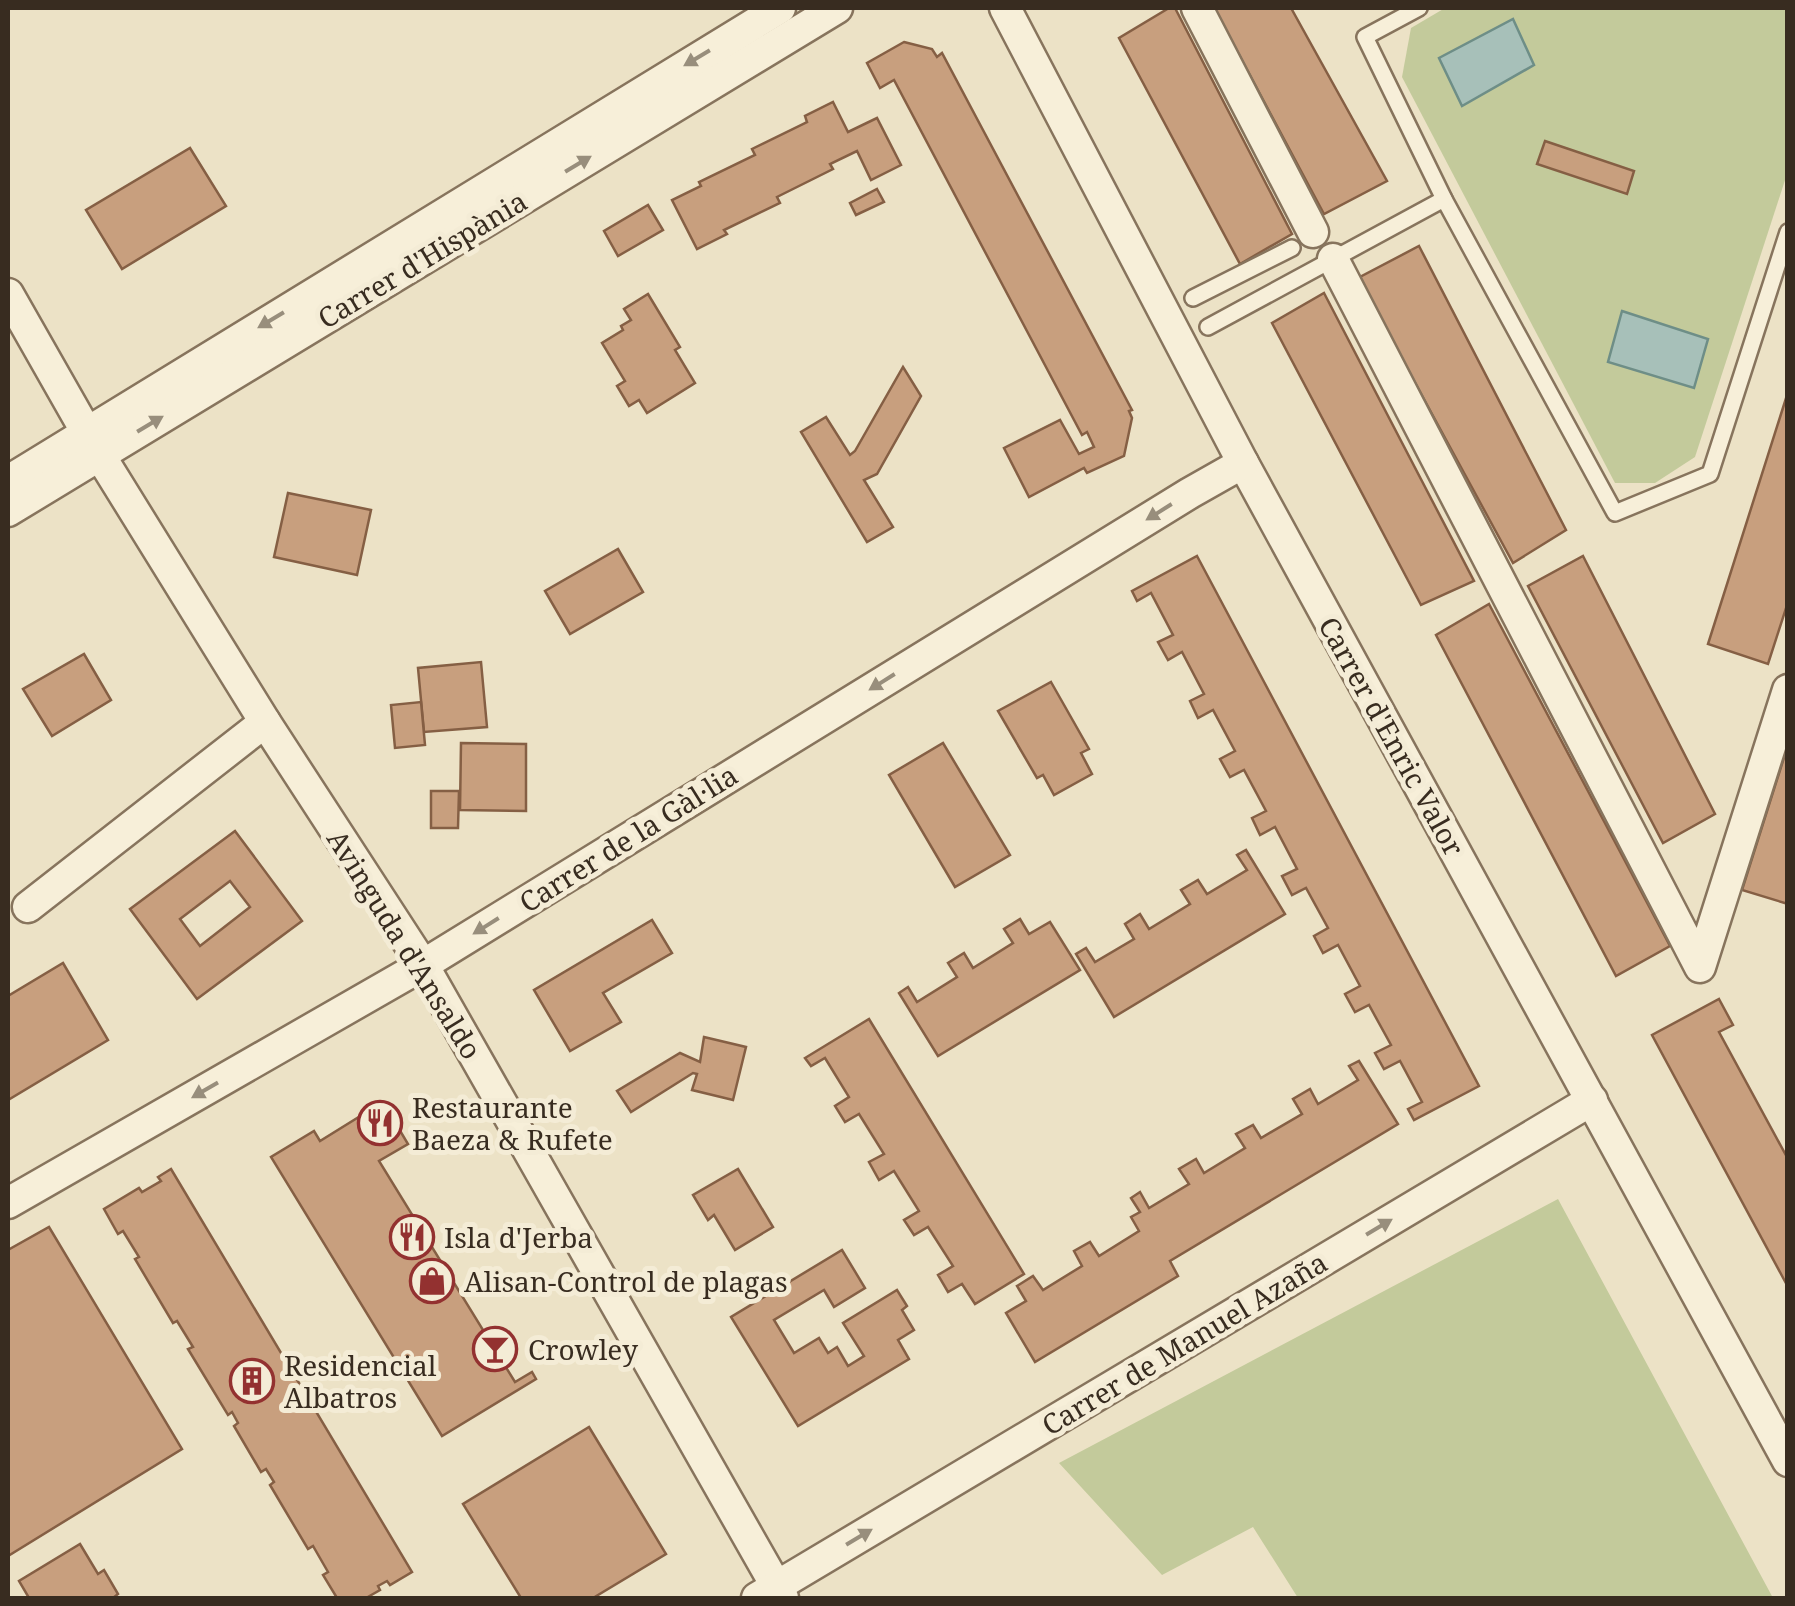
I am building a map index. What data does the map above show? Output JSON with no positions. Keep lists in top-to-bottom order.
{
  "streets": {
    "street": [
      "Carrer d'Hispània",
      "Carrer d'Enric Valor",
      "Carrer de la Gàl·lia",
      "Avinguda d'Ansaldo",
      "Carrer de Manuel Azaña"
    ]
  },
  "crossings": [
    ["Carrer d'Hispània", "Avinguda d'Ansaldo"],
    ["Carrer d'Enric Valor", "Carrer de la Gàl·lia"],
    ["Carrer d'Enric Valor", "Carrer de Manuel Azaña"],
    ["Carrer de la Gàl·lia", "Avinguda d'Ansaldo"],
    ["Avinguda d'Ansaldo", "Carrer de Manuel Azaña"]
  ],
  "one_way": ["Carrer de la Gàl·lia", "Carrer de Manuel Azaña"],
  "places": {
    "restaurant": ["Restaurante Baeza & Rufete", "Isla d'Jerba"],
    "shop": ["Alisan-Control de plagas"],
    "bar": ["Crowley"],
    "building": ["Residencial Albatros"]
  }
}
